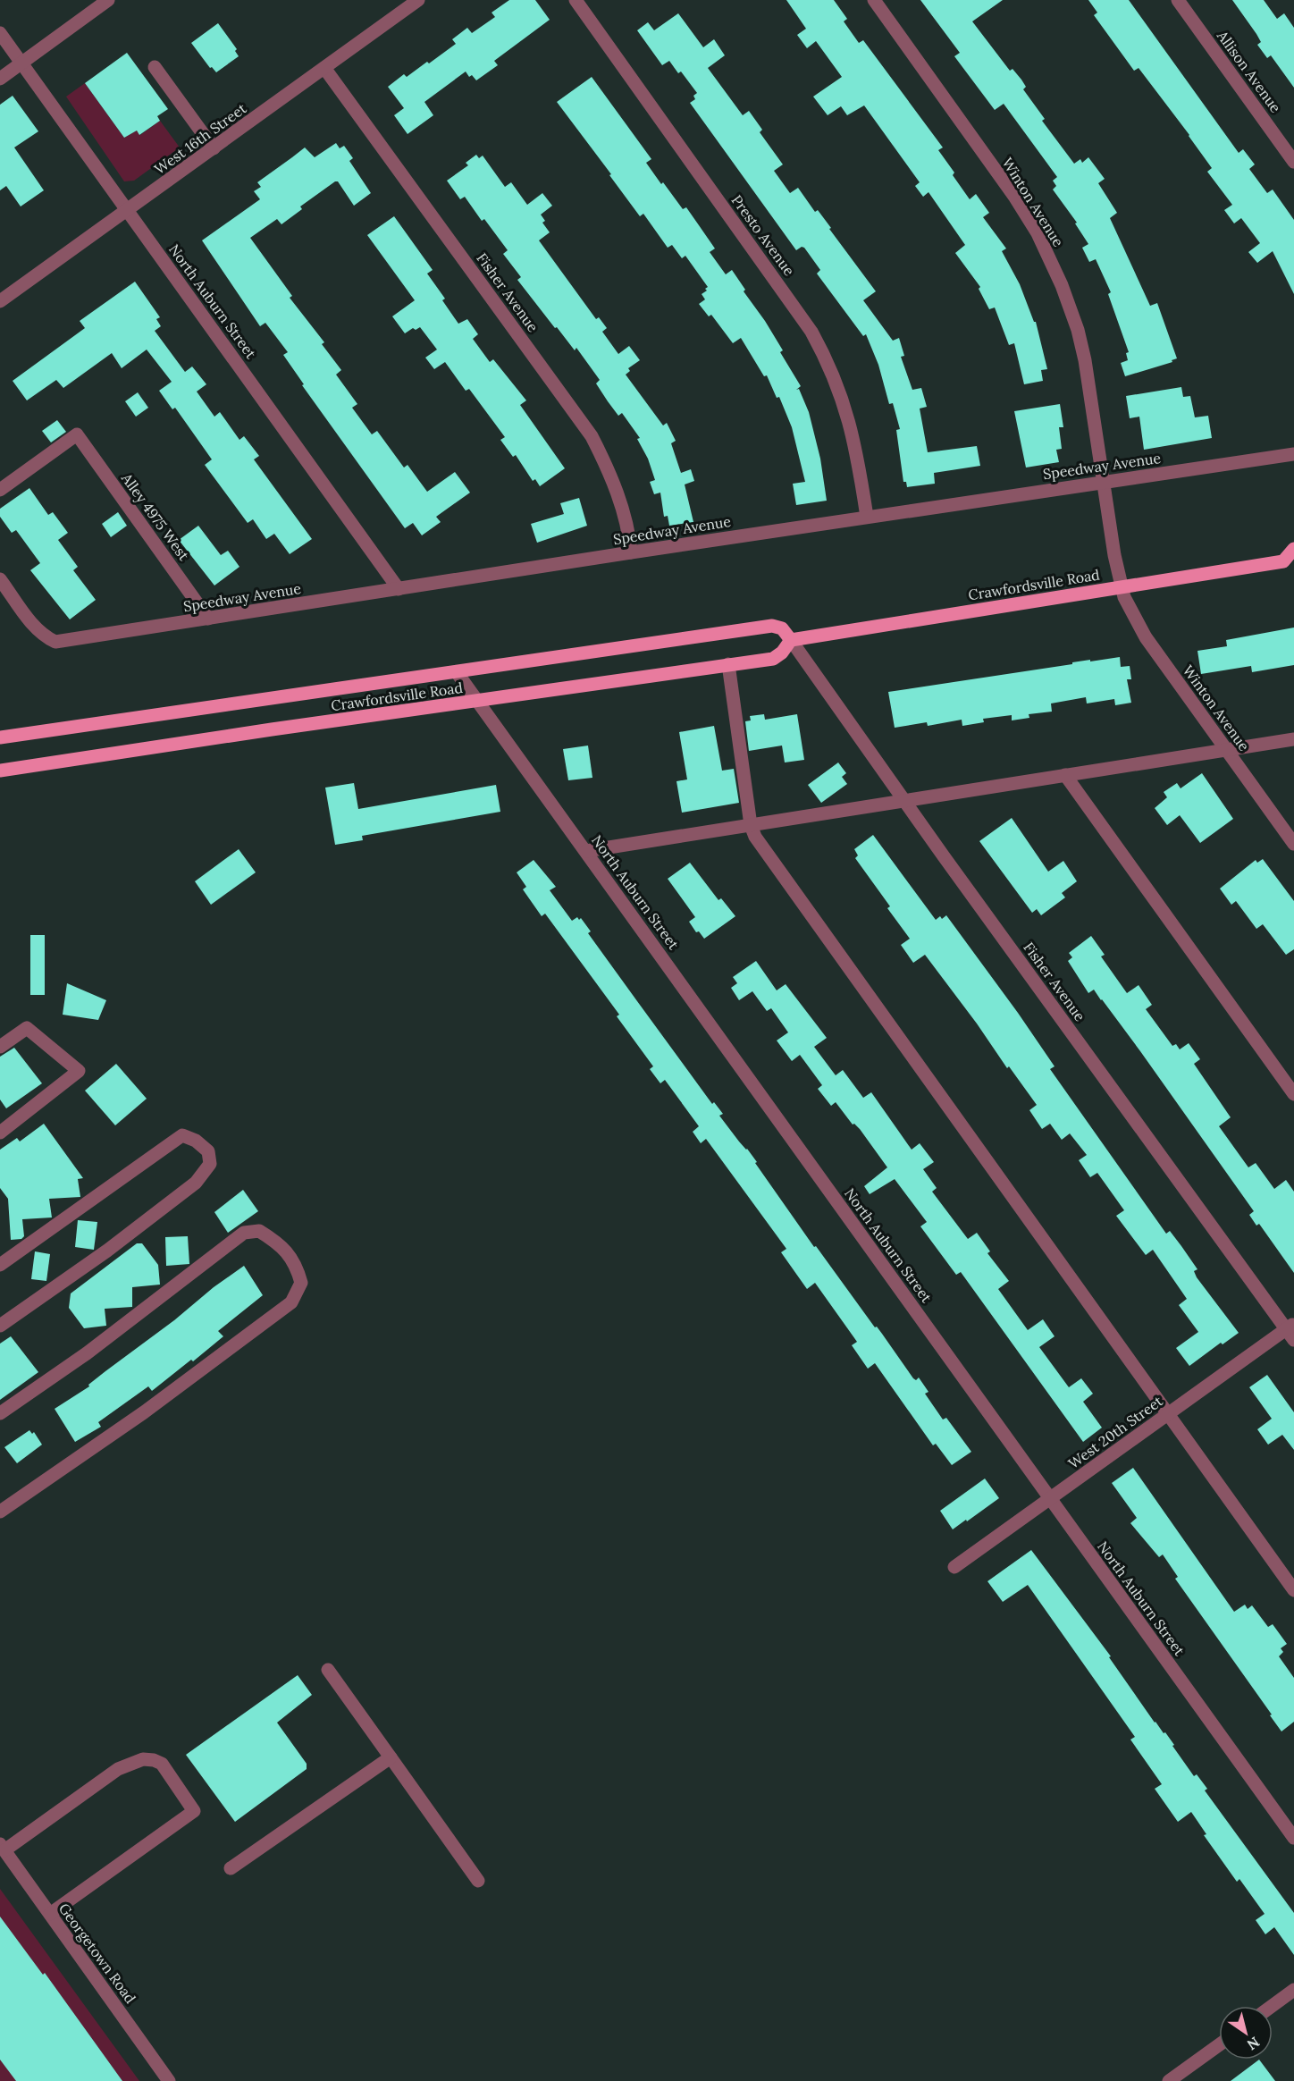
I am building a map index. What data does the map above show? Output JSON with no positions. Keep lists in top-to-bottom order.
{
  "streets": {
    "main road": ["Crawfordsville Road"],
    "street": [
      "Allison Avenue",
      "West 16th Street",
      "Winton Avenue",
      "Presto Avenue",
      "Fisher Avenue",
      "North Auburn Street",
      "Speedway Avenue",
      "Alley 4975 West",
      "West 20th Street",
      "Georgetown Road"
    ]
  },
  "crossings": [
    ["West 16th Street", "Fisher Avenue"],
    ["West 16th Street", "North Auburn Street"],
    ["Winton Avenue", "Speedway Avenue"],
    ["Winton Avenue", "Crawfordsville Road"],
    ["Presto Avenue", "Speedway Avenue"],
    ["Fisher Avenue", "Speedway Avenue"],
    ["Fisher Avenue", "Crawfordsville Road"],
    ["Fisher Avenue", "West 20th Street"],
    ["North Auburn Street", "Speedway Avenue"],
    ["North Auburn Street", "Crawfordsville Road"],
    ["North Auburn Street", "West 20th Street"],
    ["Speedway Avenue", "Alley 4975 West"]
  ],
  "north": "bottom right"
}
